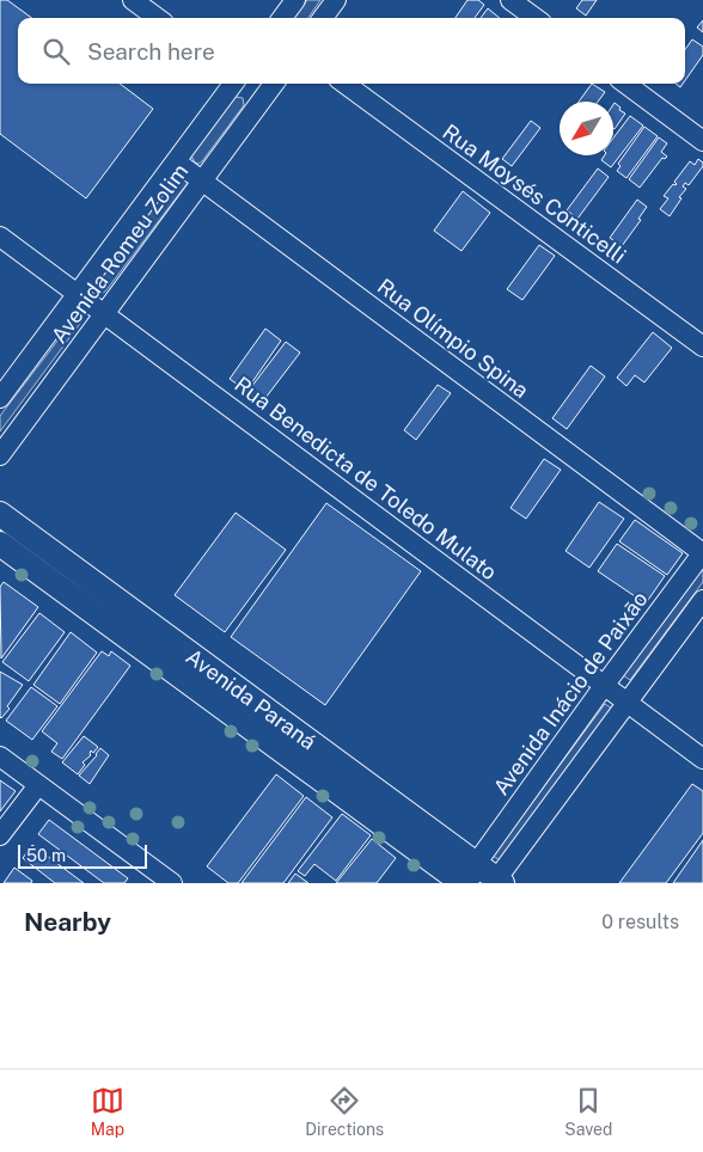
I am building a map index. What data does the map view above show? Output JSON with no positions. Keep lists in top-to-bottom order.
{
  "streets": {
    "main road": ["Avenida Paraná"],
    "street": [
      "Rua Moysés Conticelli",
      "Avenida Romeu Zolim",
      "Rua Olímpio Spina",
      "Rua Benedicta de Toledo Mulato",
      "Avenida Inácio de Paixão"
    ]
  },
  "crossings": [
    ["Avenida Romeu Zolim", "Rua Olímpio Spina"],
    ["Avenida Romeu Zolim", "Rua Benedicta de Toledo Mulato"],
    ["Rua Olímpio Spina", "Avenida Inácio de Paixão"],
    ["Rua Benedicta de Toledo Mulato", "Avenida Inácio de Paixão"],
    ["Avenida Inácio de Paixão", "Avenida Paraná"]
  ],
  "scale_bar": "50 m",
  "north": "bottom left",
  "page": {
    "search": "Search here",
    "scale": "50 m",
    "heading": ["Nearby", "0 results"],
    "nav": ["Map", "Directions", "Saved"]
  }
}
